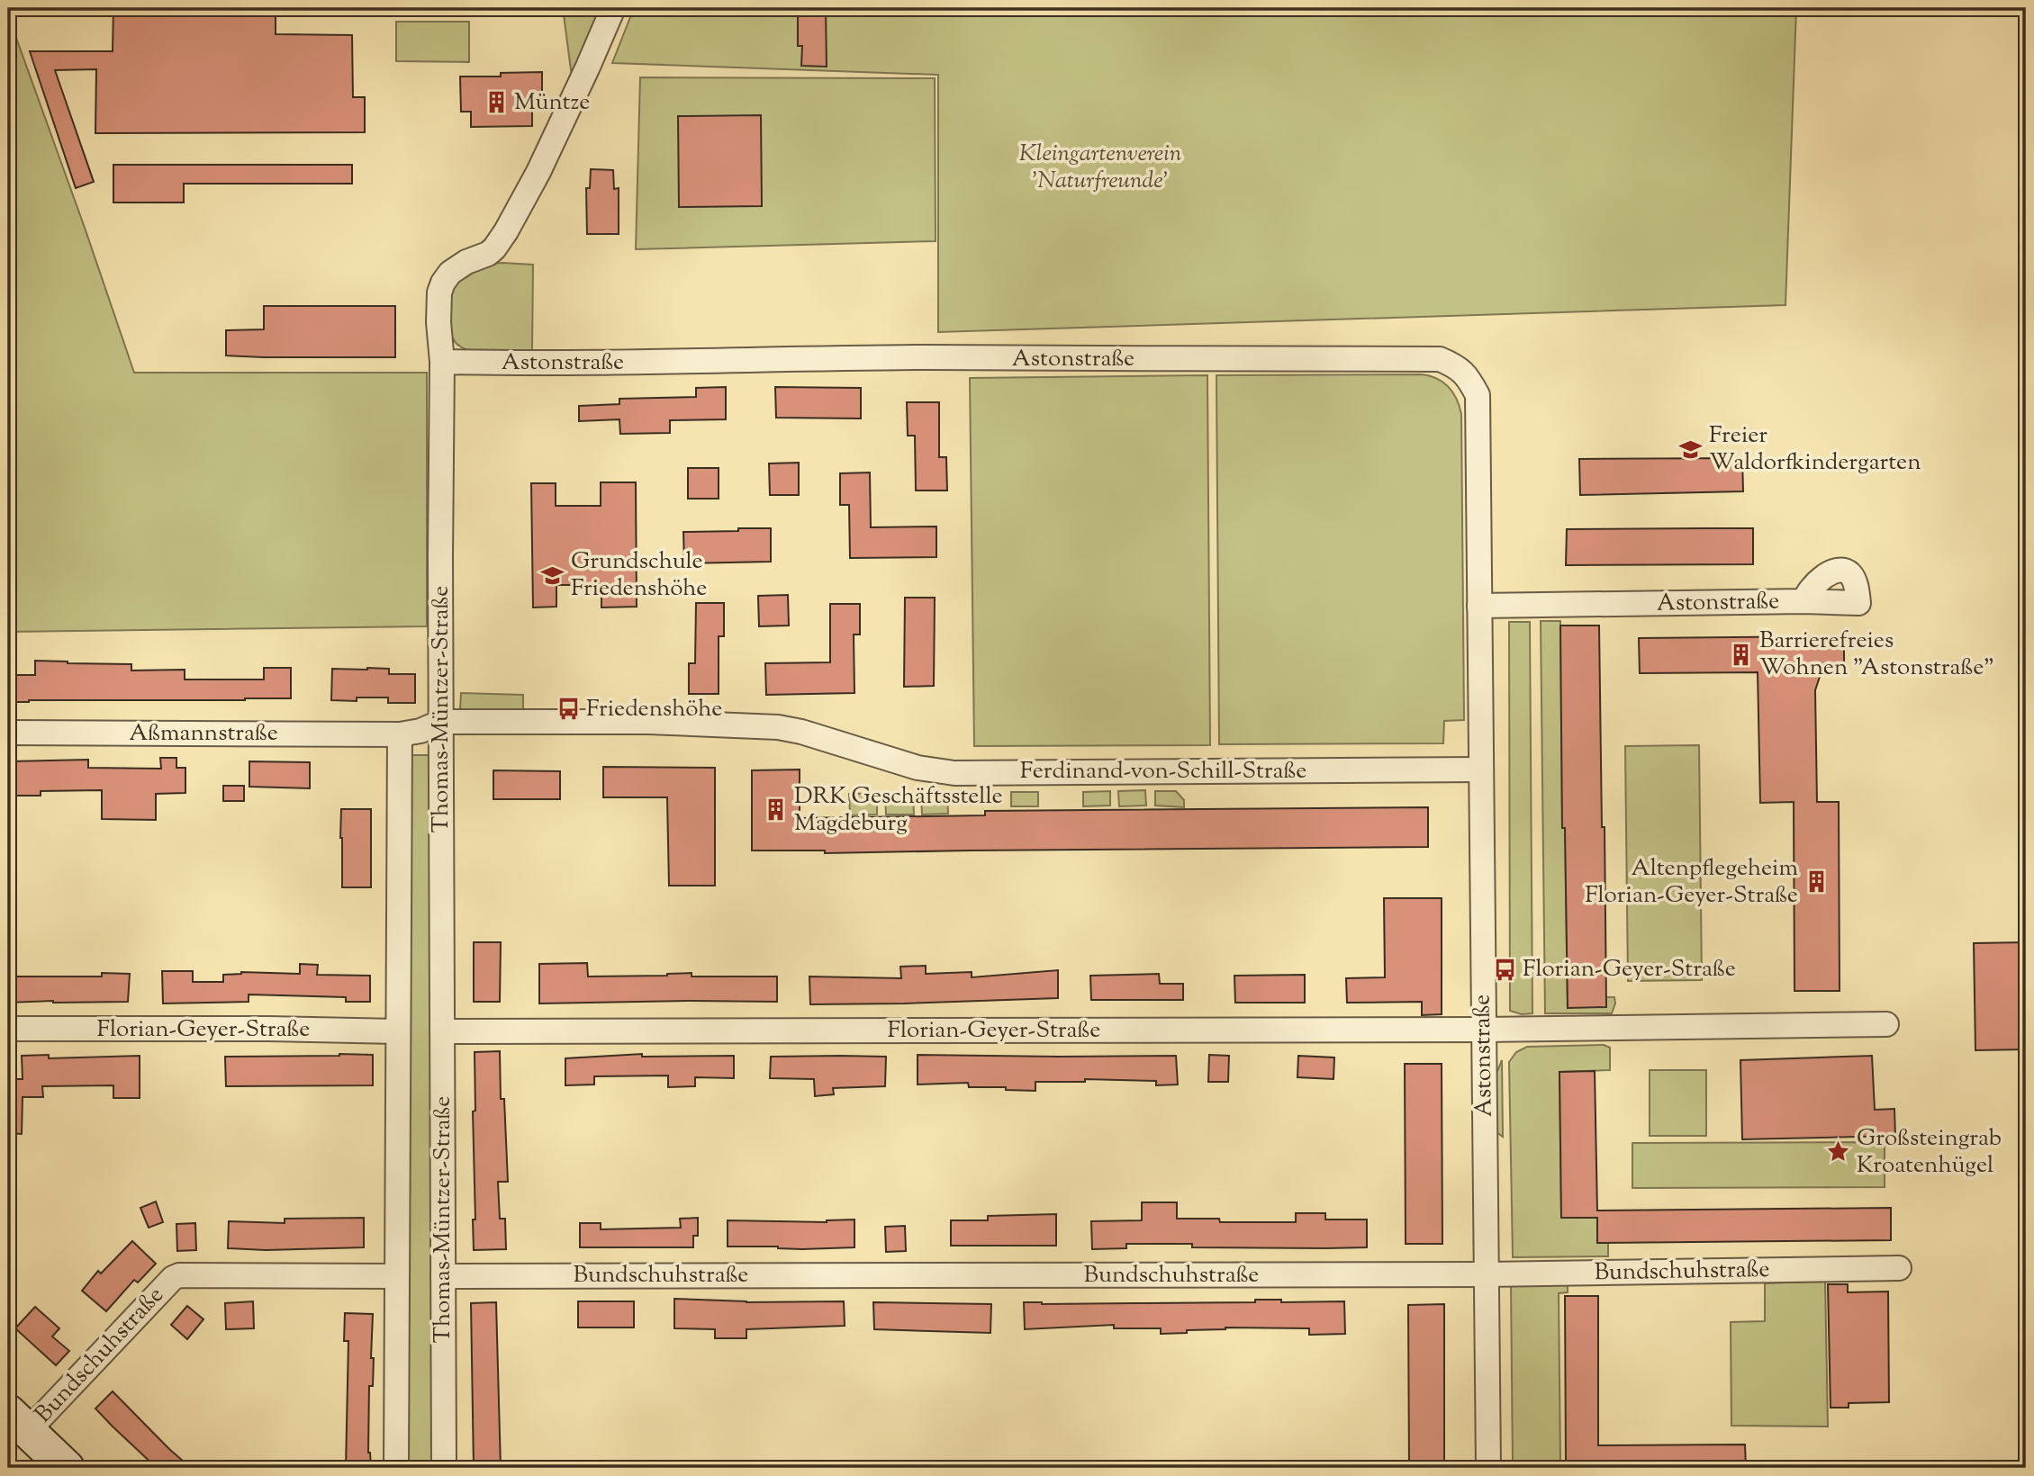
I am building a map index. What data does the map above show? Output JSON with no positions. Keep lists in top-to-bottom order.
{
  "streets": {
    "street": [
      "Astonstraße",
      "Thomas-Müntzer-Straße",
      "Aßmannstraße",
      "Ferdinand-von-Schill-Straße",
      "Florian-Geyer-Straße",
      "Bundschuhstraße"
    ]
  },
  "crossings": [
    ["Astonstraße", "Thomas-Müntzer-Straße"],
    ["Astonstraße", "Ferdinand-von-Schill-Straße"],
    ["Astonstraße", "Florian-Geyer-Straße"],
    ["Astonstraße", "Bundschuhstraße"],
    ["Thomas-Müntzer-Straße", "Aßmannstraße"],
    ["Thomas-Müntzer-Straße", "Ferdinand-von-Schill-Straße"],
    ["Thomas-Müntzer-Straße", "Florian-Geyer-Straße"],
    ["Thomas-Müntzer-Straße", "Bundschuhstraße"],
    ["Aßmannstraße", "Ferdinand-von-Schill-Straße"]
  ],
  "parks": ["Kleingartenverein 'Naturfreunde'"],
  "places": {
    "building": [
      "Müntze",
      "Barrierefreies Wohnen \"Astonstraße\"",
      "DRK Geschäftsstelle Magdeburg",
      "Altenpflegeheim Florian-Geyer-Straße"
    ],
    "school or university": ["Freier Waldorfkindergarten", "Grundschule Friedenshöhe"],
    "bus stop": ["Friedenshöhe", "Florian-Geyer-Straße"],
    "place": ["Großsteingrab Kroatenhügel"]
  }
}
